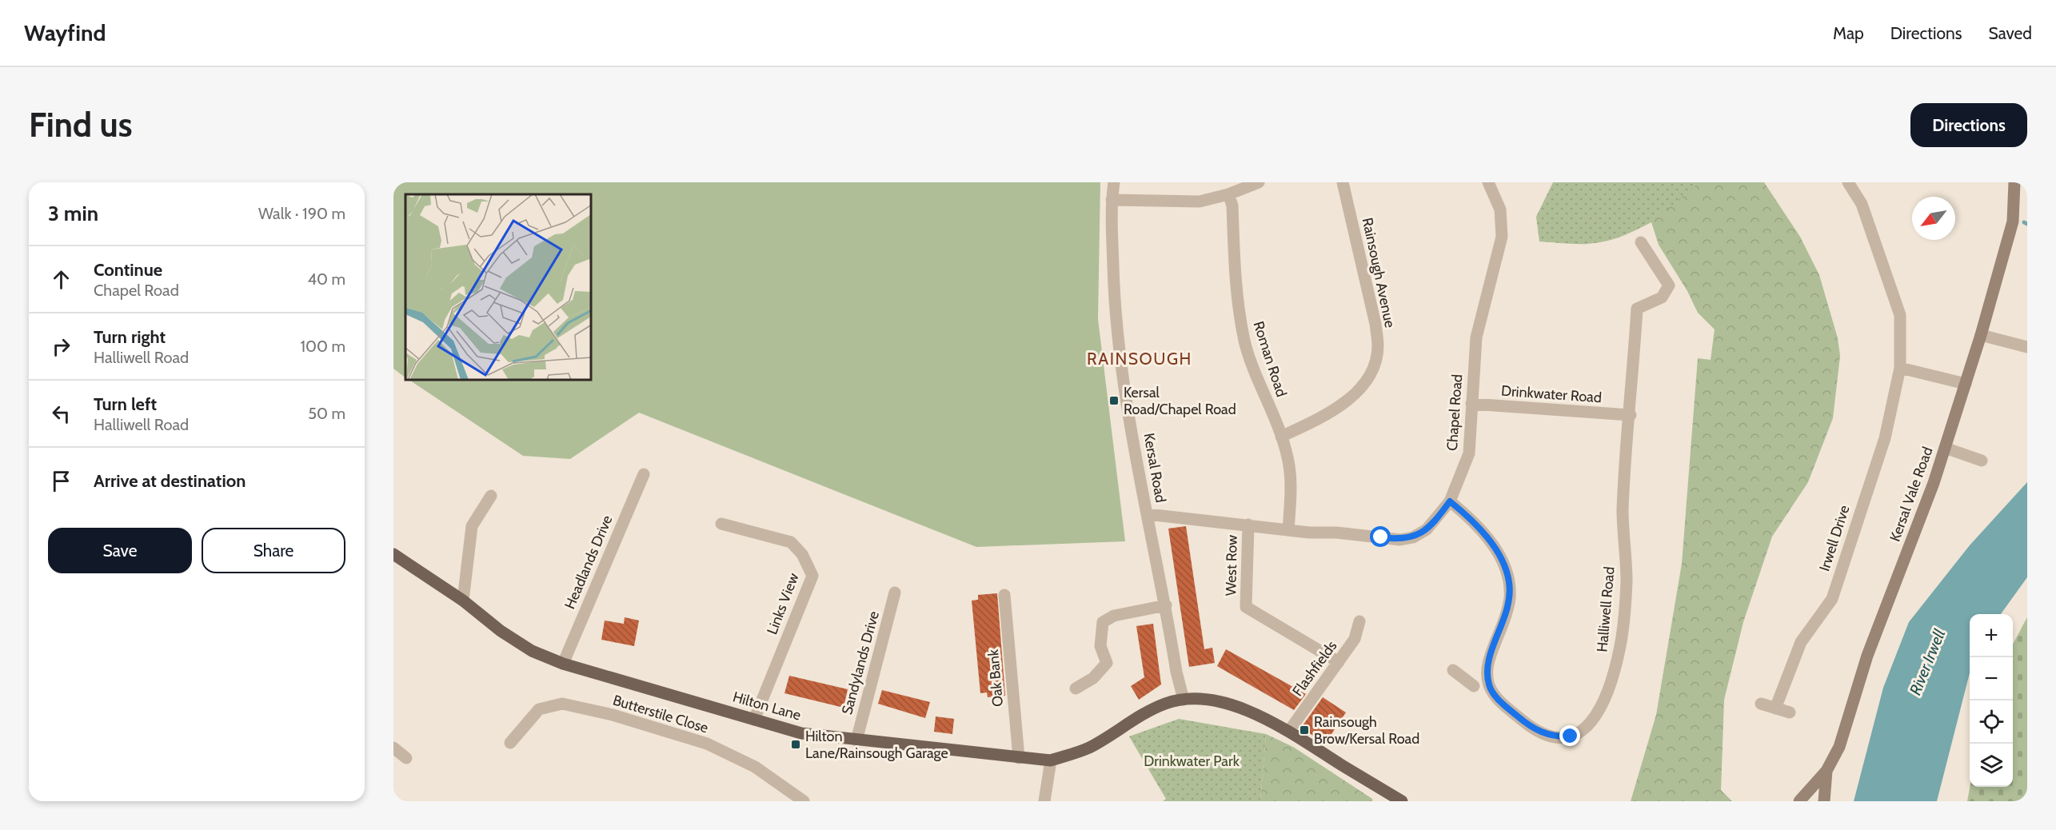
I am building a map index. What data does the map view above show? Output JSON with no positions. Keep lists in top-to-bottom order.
{
  "streets": {
    "main road": ["Hilton Lane"],
    "street": [
      "Rainsough Avenue",
      "Roman Road",
      "Drinkwater Road",
      "Chapel Road",
      "Kersal Road",
      "Kersal Vale Road",
      "Irwell Drive",
      "Headlands Drive",
      "West Row",
      "Links View",
      "Halliwell Road",
      "Sandylands Drive",
      "Flashfields",
      "Oak Bank",
      "Butterstile Close"
    ]
  },
  "crossings": [
    ["Rainsough Avenue", "Roman Road"],
    ["Roman Road", "Chapel Road"],
    ["Drinkwater Road", "Chapel Road"],
    ["Drinkwater Road", "Halliwell Road"],
    ["Chapel Road", "Kersal Road"],
    ["Chapel Road", "West Row"],
    ["Chapel Road", "Halliwell Road"],
    ["Kersal Road", "Hilton Lane"],
    ["Headlands Drive", "Hilton Lane"],
    ["West Row", "Flashfields"],
    ["Links View", "Hilton Lane"],
    ["Sandylands Drive", "Hilton Lane"],
    ["Oak Bank", "Hilton Lane"]
  ],
  "districts": ["RAINSOUGH"],
  "water": ["River Irwell"],
  "parks": ["Drinkwater Park"],
  "places": {
    "transit": ["Kersal Road/Chapel Road", "Rainsough Brow/Kersal Road", "Hilton Lane/Rainsough Garage"]
  },
  "north": "bottom left",
  "page": {
    "header": "Wayfind",
    "nav": ["Map", "Directions", "Saved"],
    "buttons": [
      "Directions",
      ["Save", "Share"]
    ],
    "title": "Find us",
    "heading": ["3 min", "Walk · 190 m"],
    "list": [
      ["Continue", "Chapel Road", "40 m"],
      ["Turn right", "Halliwell Road", "100 m"],
      ["Turn left", "Halliwell Road", "50 m"],
      "Arrive at destination"
    ],
    "map_buttons": ["+", "−"]
  }
}
